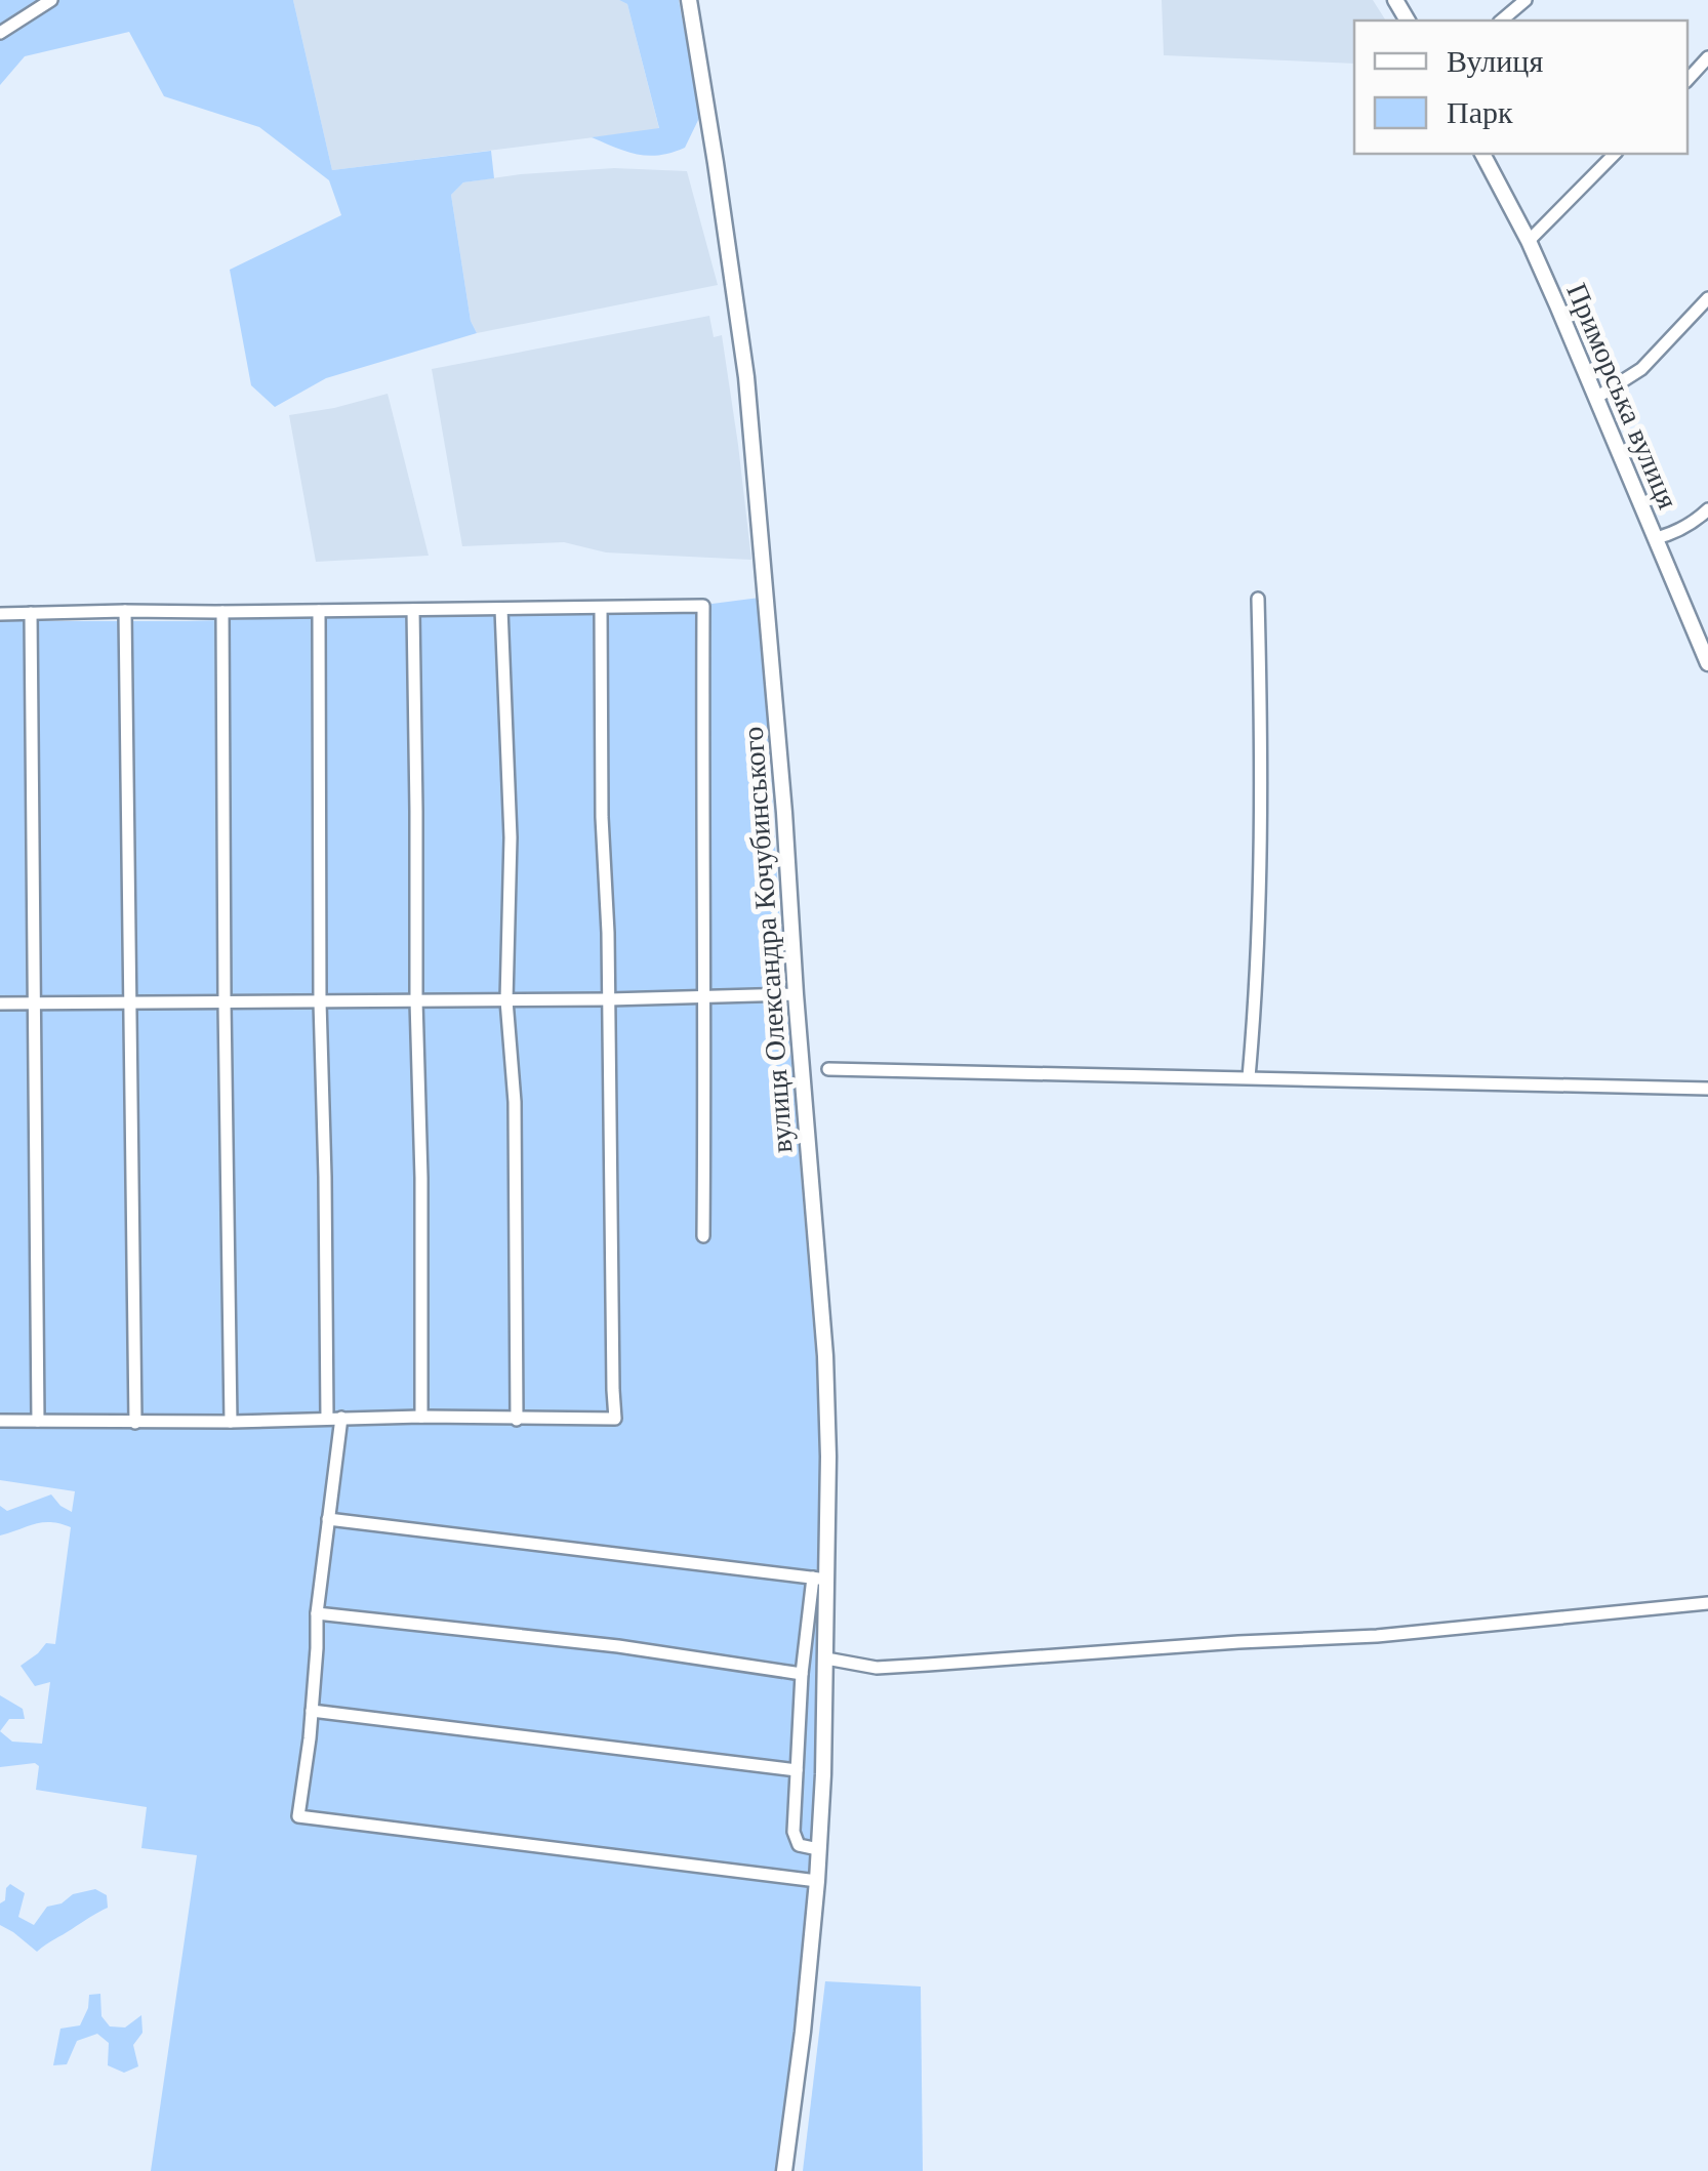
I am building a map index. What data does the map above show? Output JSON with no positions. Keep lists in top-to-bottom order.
{
  "streets": {
    "street": ["Приморська вулиця", "вулиця Олександра Кочубинського"]
  },
  "legend": ["Вулиця", "Парк"]
}
